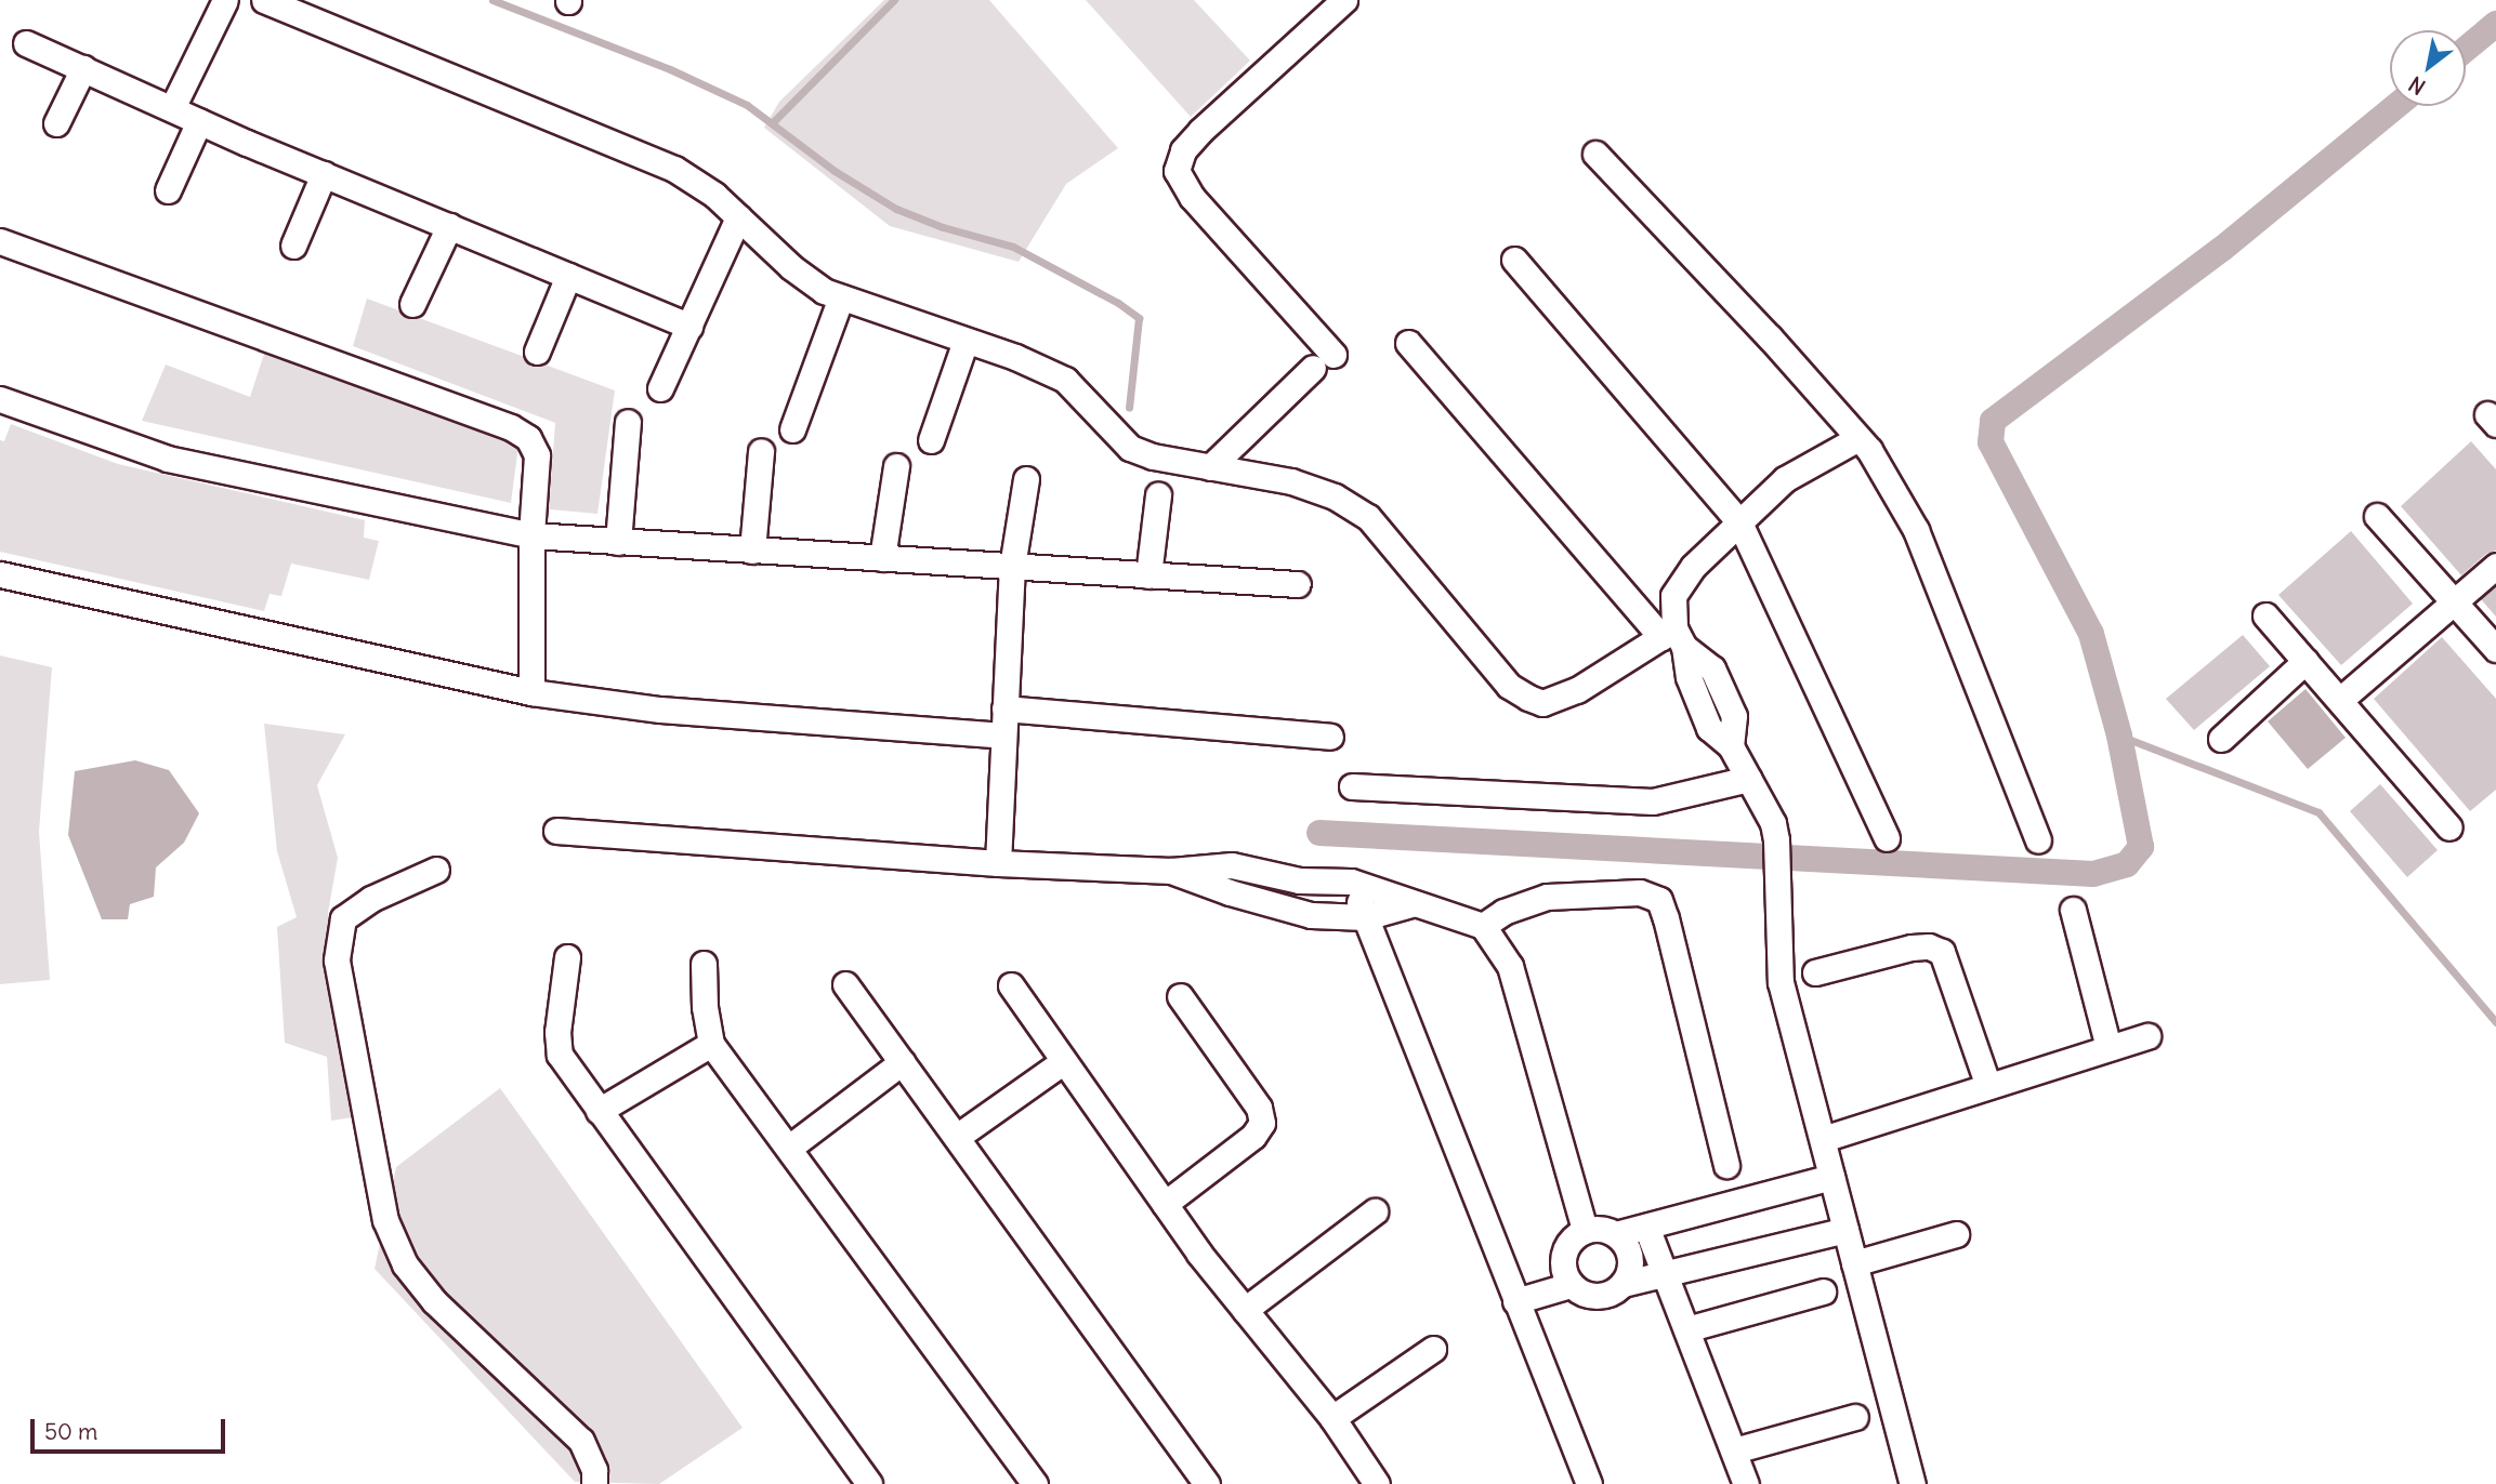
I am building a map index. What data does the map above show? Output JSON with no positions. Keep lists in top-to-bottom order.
{
  "scale_bar": "50 m",
  "north": "bottom left"
}
